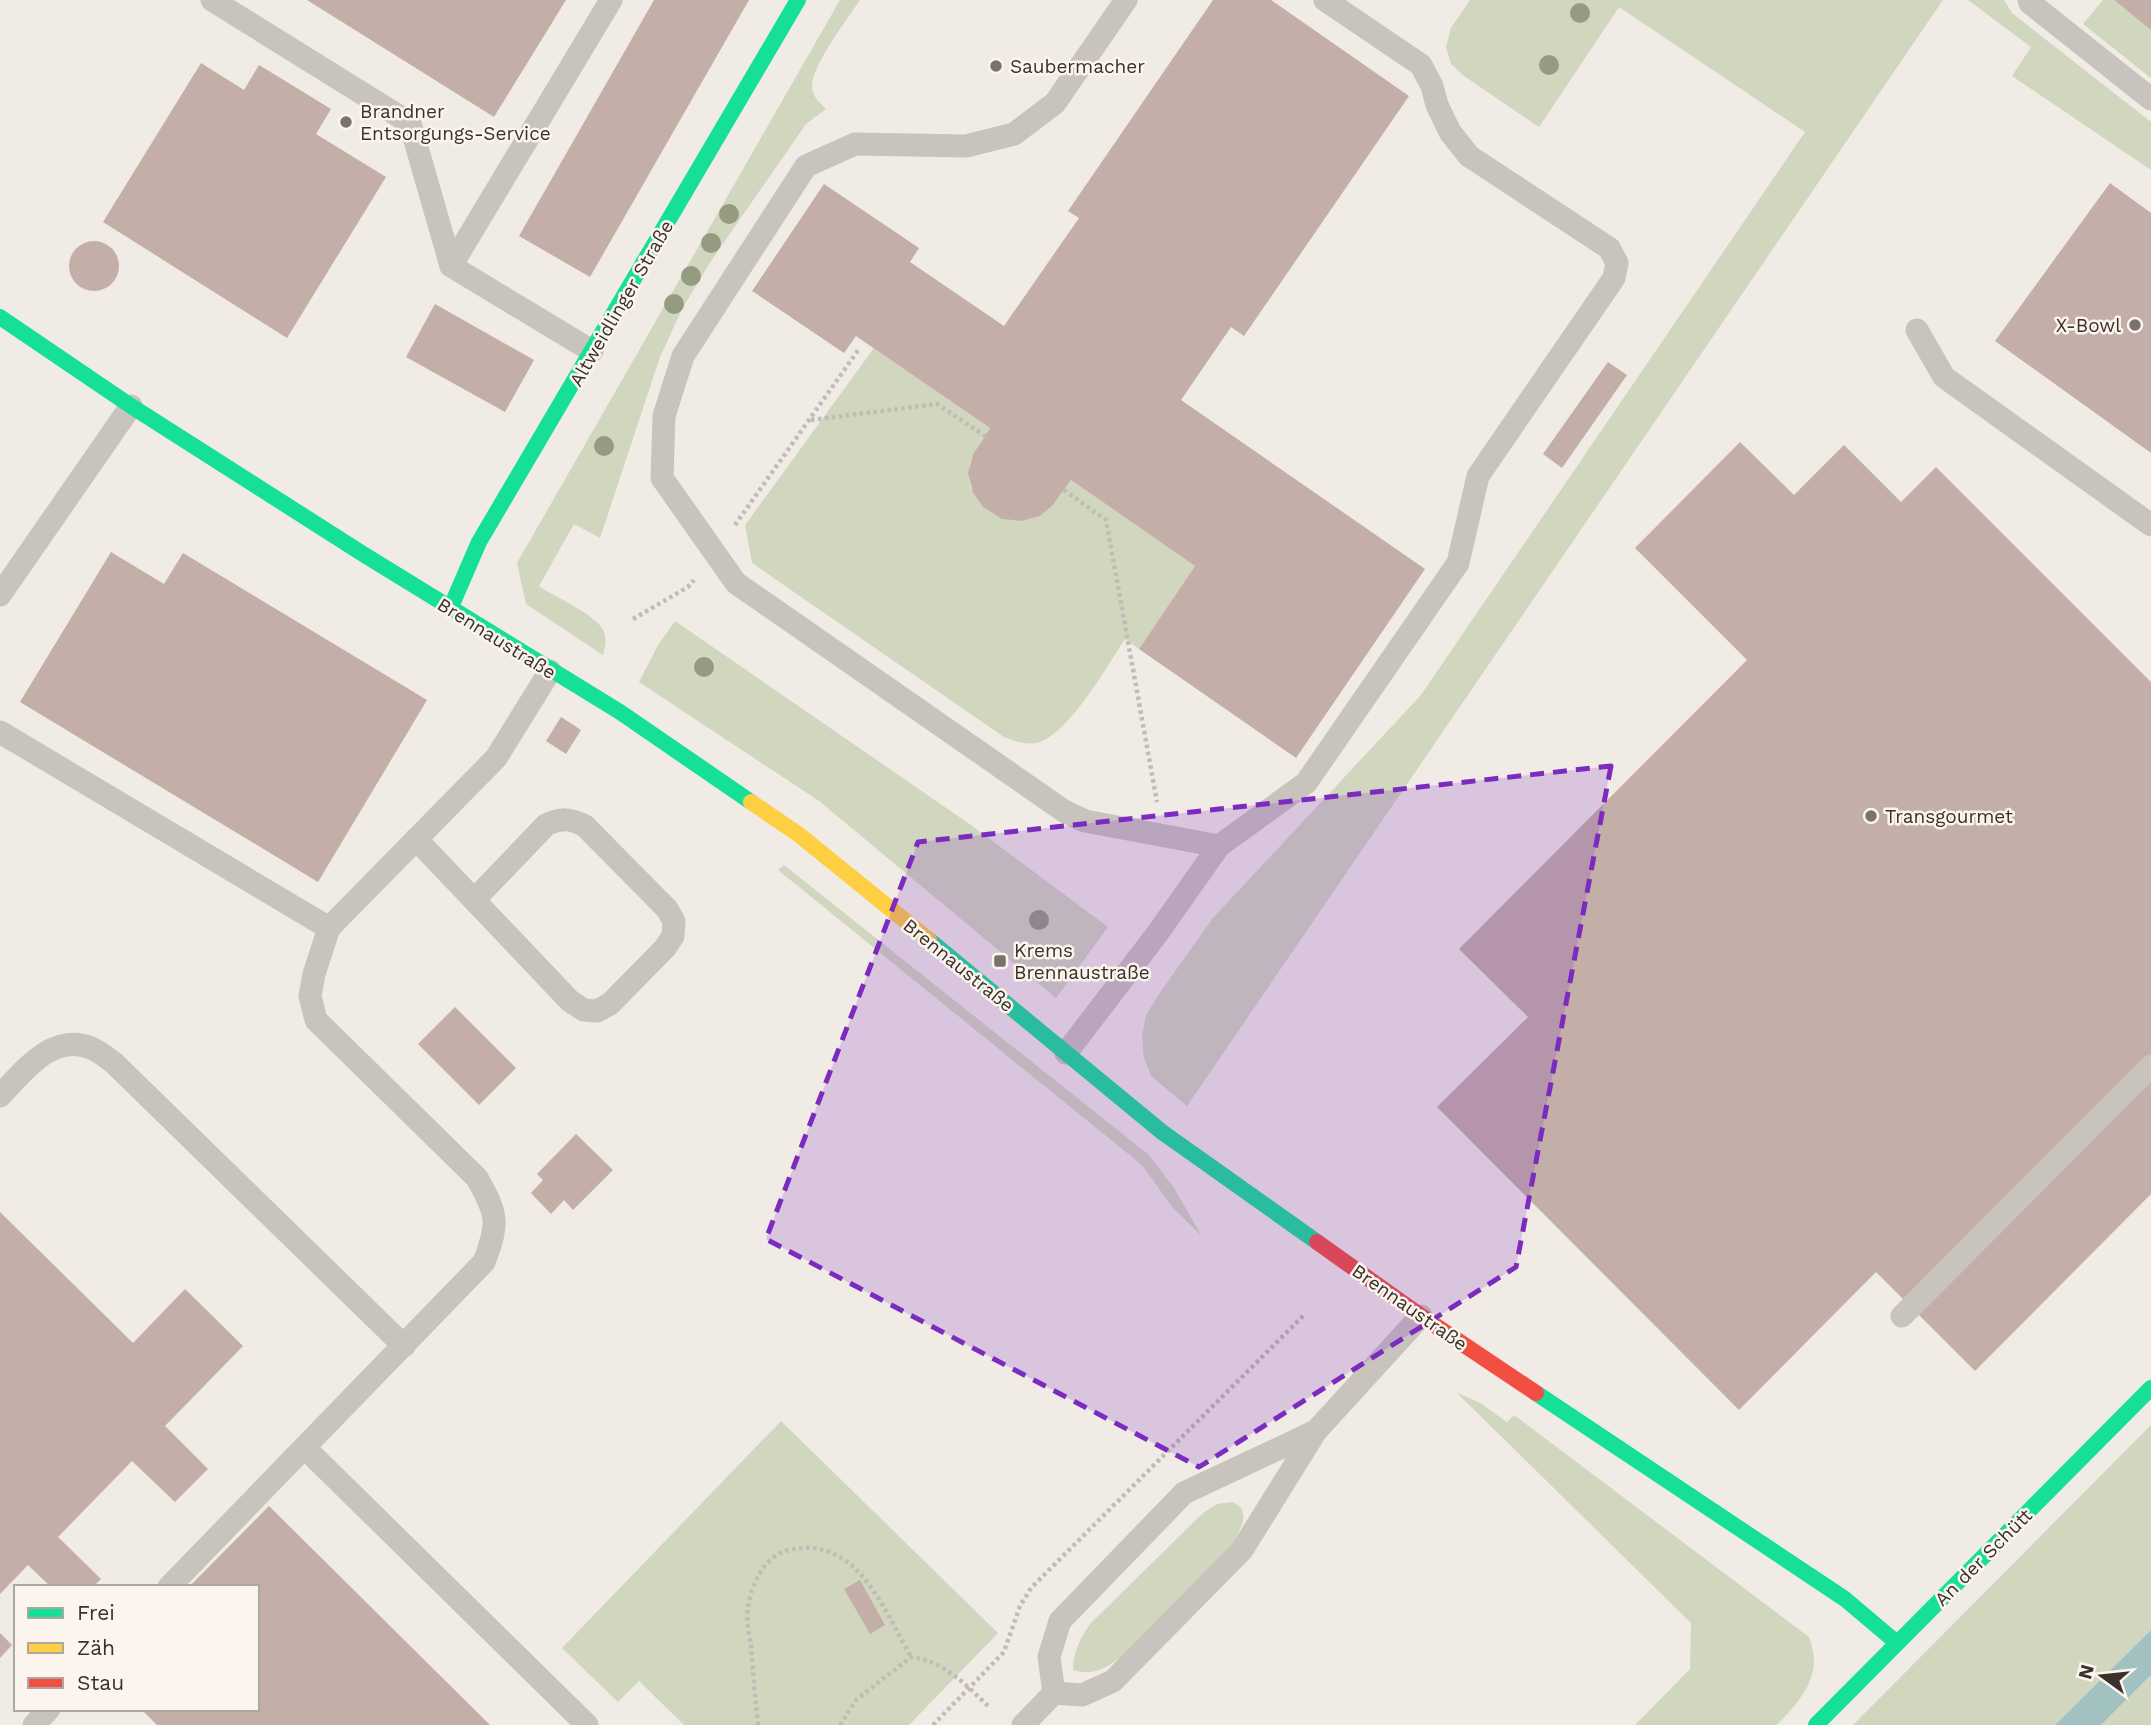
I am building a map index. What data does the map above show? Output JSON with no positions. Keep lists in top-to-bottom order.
{
  "streets": {
    "street": ["Altweidlinger Straße", "Brennaustraße", "An der Schütt"]
  },
  "crossings": [
    ["Altweidlinger Straße", "Brennaustraße"],
    ["Brennaustraße", "An der Schütt"]
  ],
  "places": {
    "other": [
      "Saubermacher",
      "Brandner Entsorgungs-Service",
      "X-Bowl",
      "Transgourmet"
    ],
    "transit": ["Krems Brennaustraße"]
  },
  "legend": ["Frei", "Zäh", "Stau"],
  "north": "left"
}
